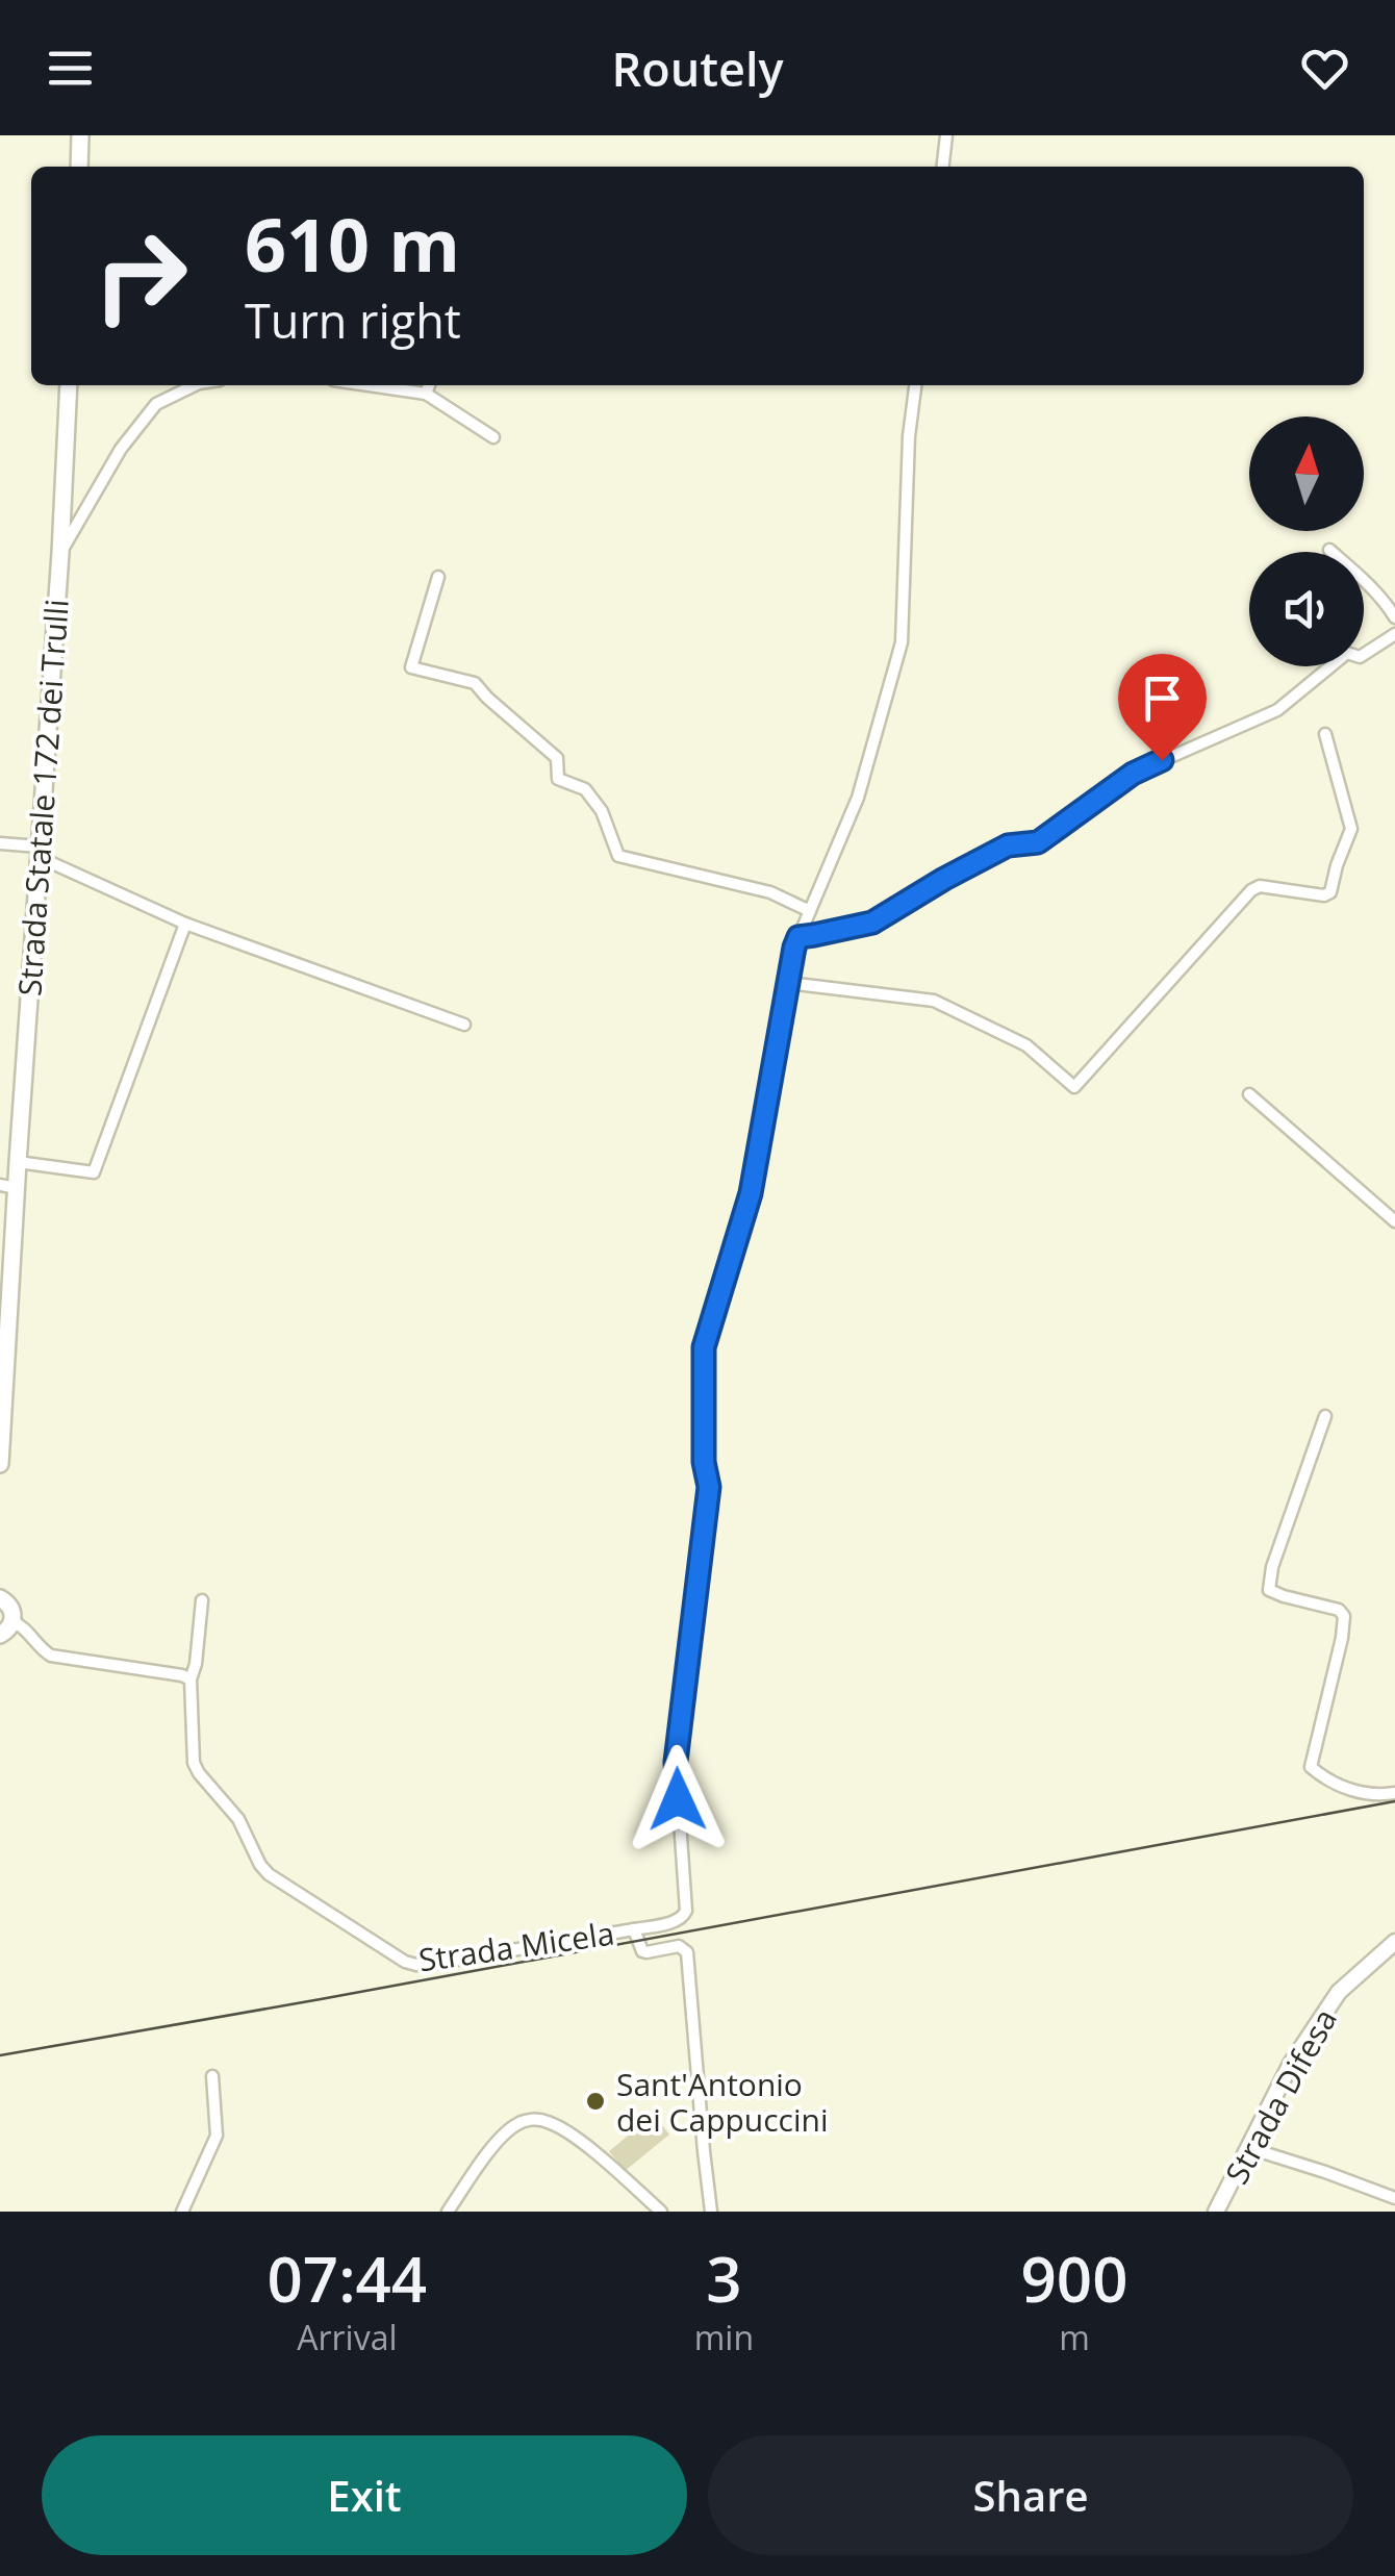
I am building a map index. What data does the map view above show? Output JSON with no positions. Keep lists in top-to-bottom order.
{
  "streets": {
    "main road": ["Strada Statale 172 dei Trulli"],
    "street": ["Strada Micela", "Strada Difesa"]
  },
  "places": ["Sant'Antonio dei Cappuccini"],
  "north": "top",
  "page": {
    "header": "Routely",
    "turn": ["610 m", "Turn right"],
    "eta": [
      "07:44",
      "Arrival",
      "3",
      "min",
      "900",
      "m"
    ],
    "buttons": ["Exit", "Share"]
  }
}
